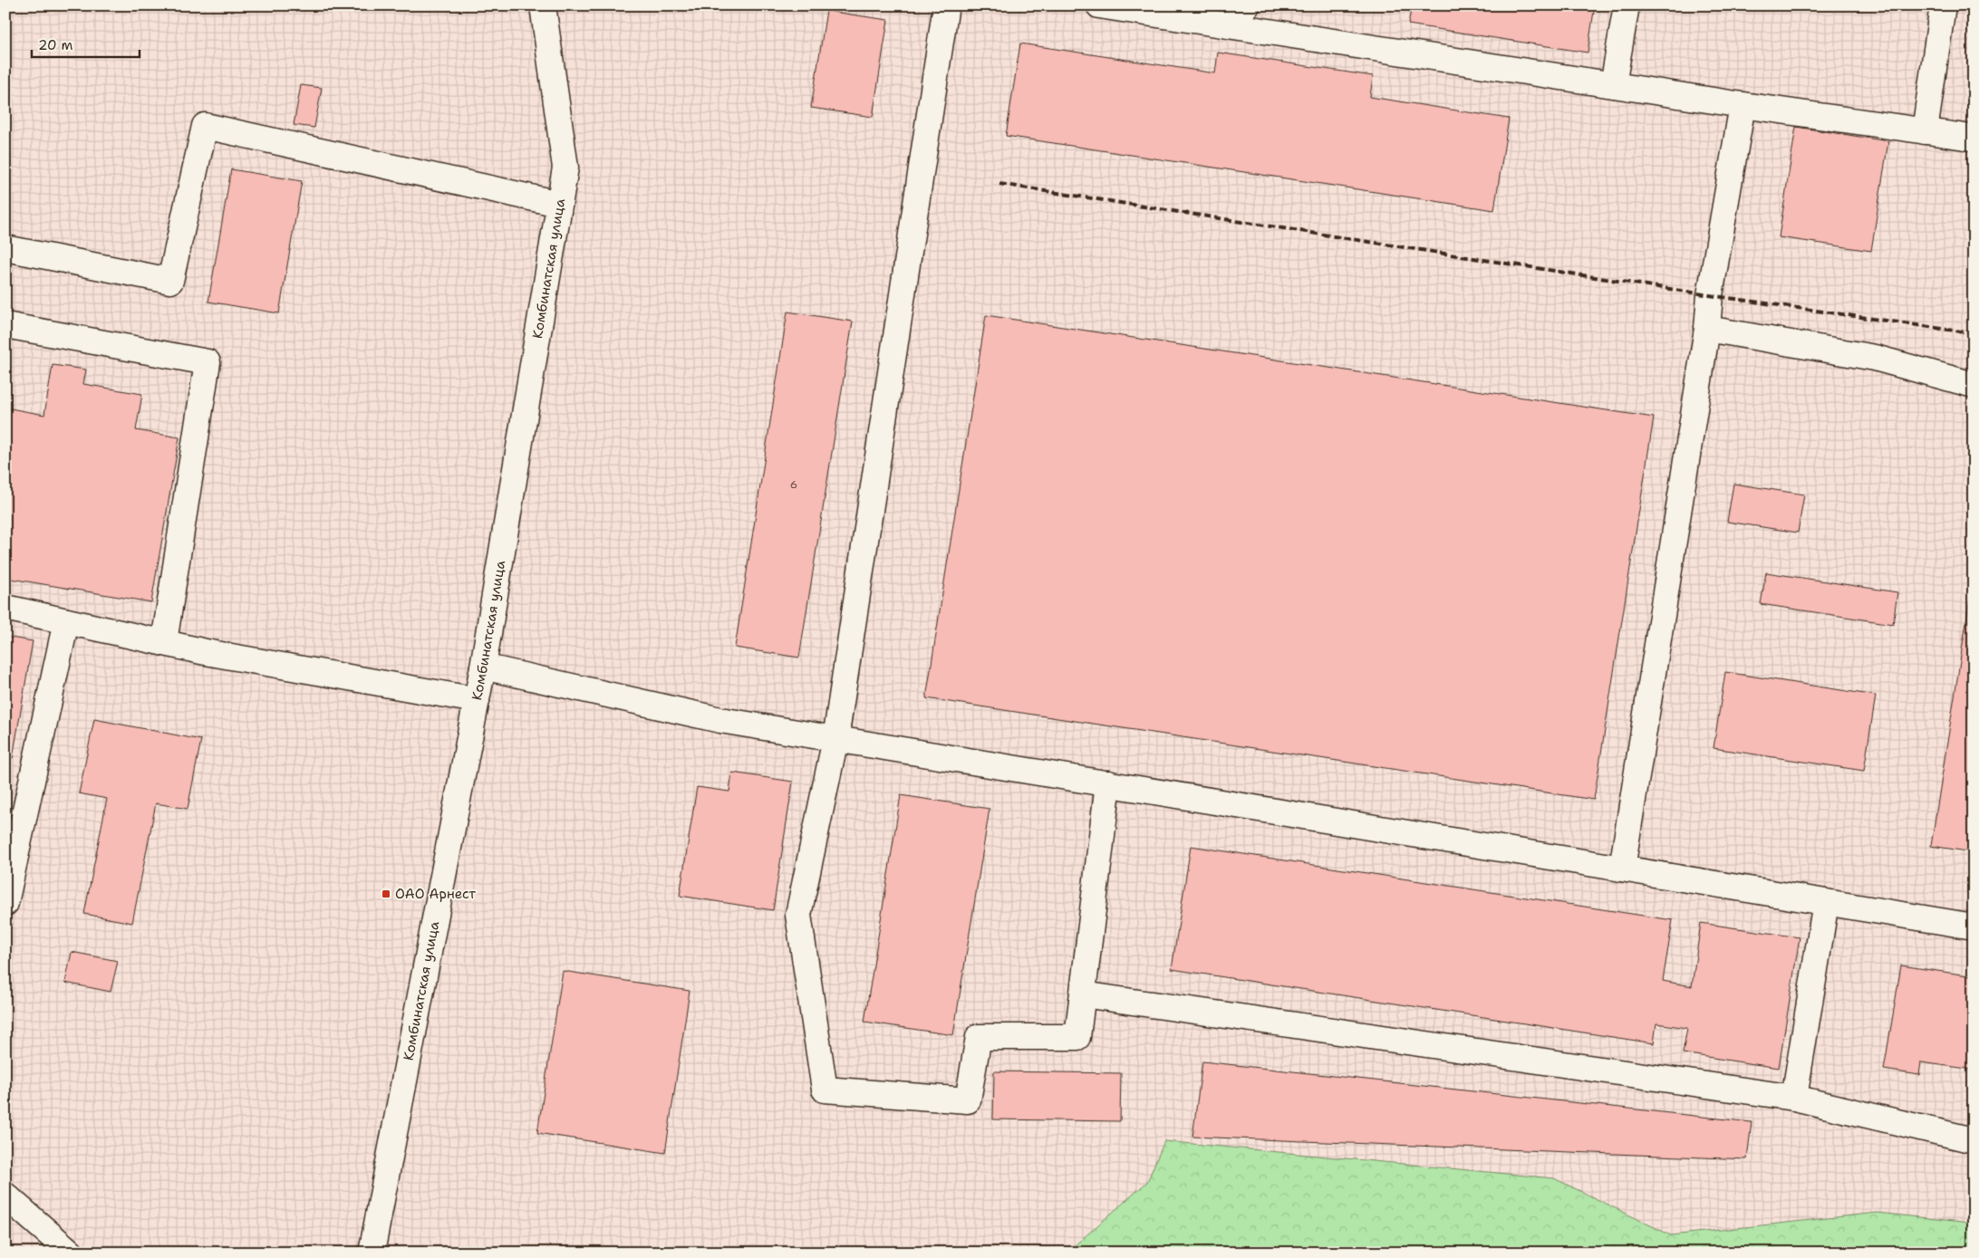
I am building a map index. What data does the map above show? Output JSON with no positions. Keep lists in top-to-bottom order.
{
  "streets": {
    "street": ["Комбинатская улица"]
  },
  "places": {
    "transit": ["ОАО Арнест"]
  },
  "house_numbers": ["6"],
  "scale_bar": "20 m"
}
